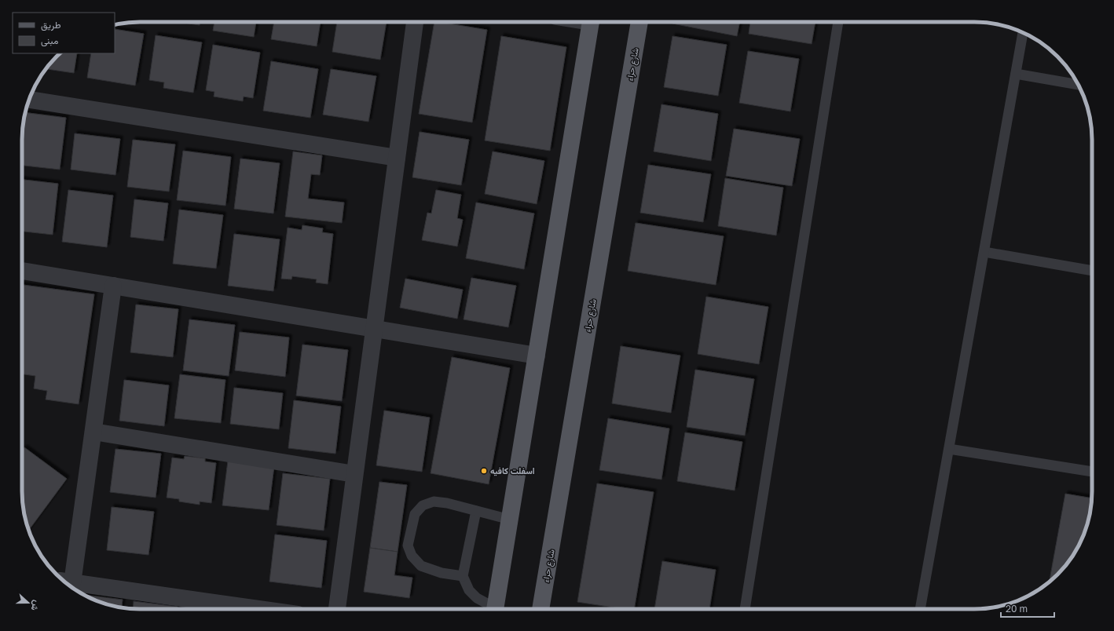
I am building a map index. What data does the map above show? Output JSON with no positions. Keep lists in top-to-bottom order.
{
  "streets": {
    "main road": ["شارع حراء"]
  },
  "places": ["اسفلت كافيه"],
  "legend": ["طريق", "مبنى"],
  "scale_bar": "20 m",
  "north": "right"
}
